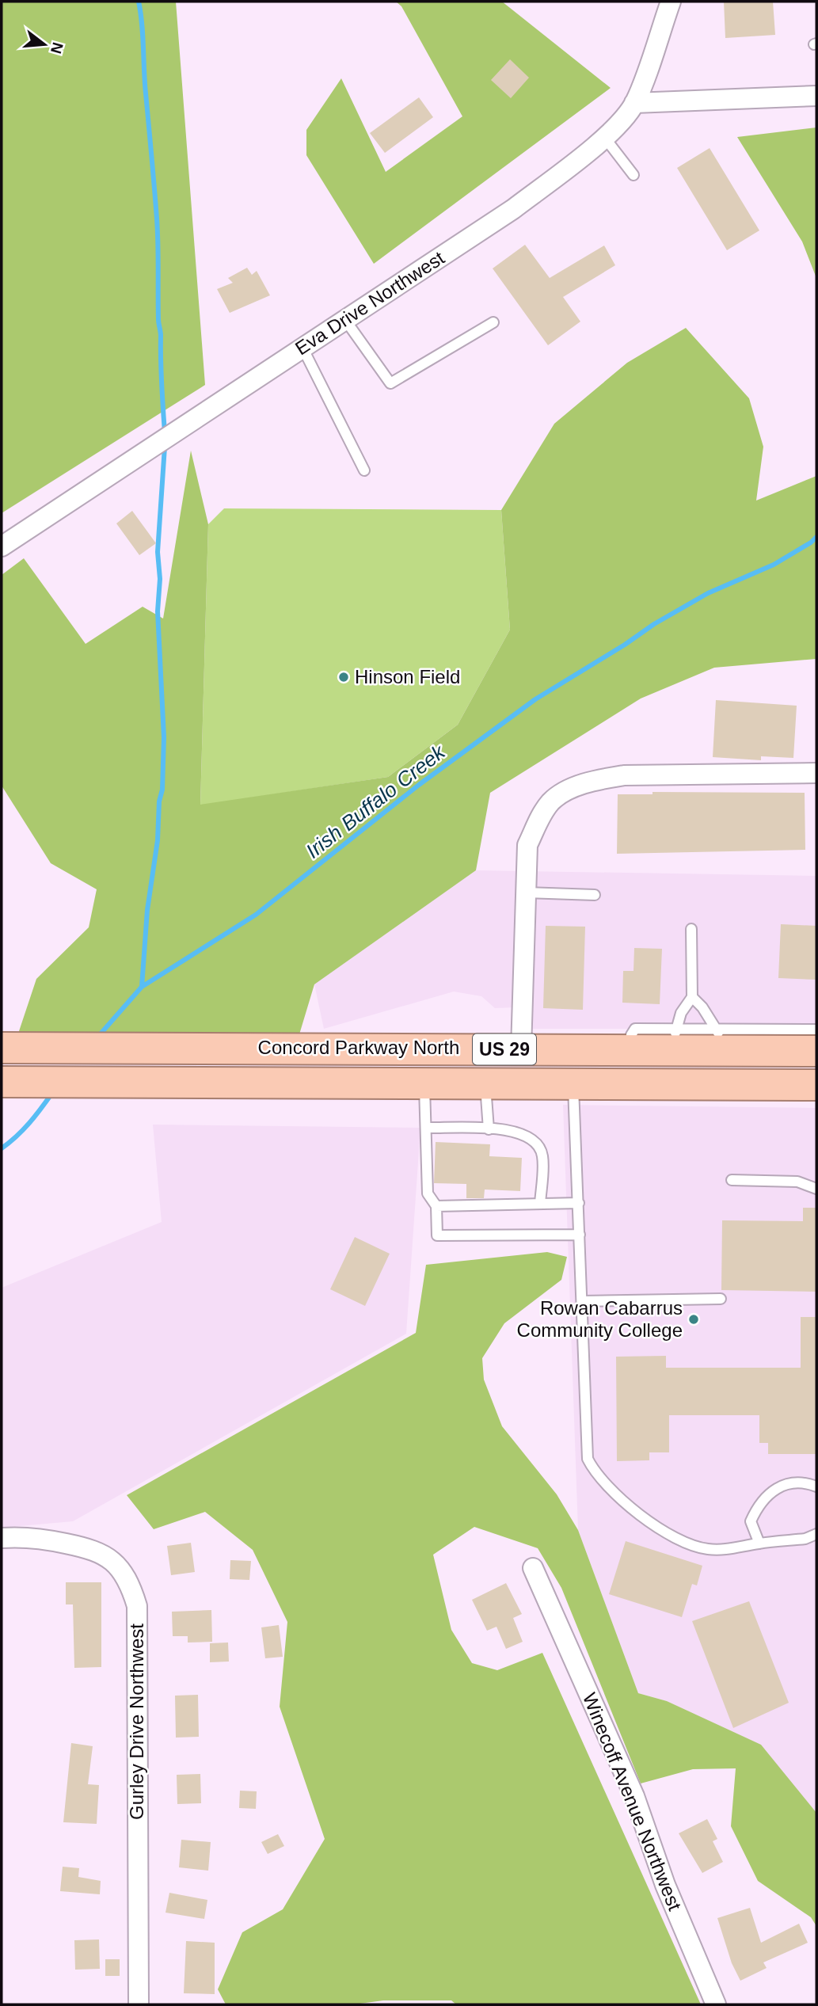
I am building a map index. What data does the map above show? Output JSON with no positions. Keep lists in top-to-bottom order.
{
  "streets": {
    "highway": ["Concord Parkway North", "US 29"],
    "street": ["Eva Drive Northwest", "Gurley Drive Northwest", "Winecoff Avenue Northwest"]
  },
  "water": ["Irish Buffalo Creek"],
  "places": ["Hinson Field", "Rowan Cabarrus Community College"],
  "north": "right"
}
